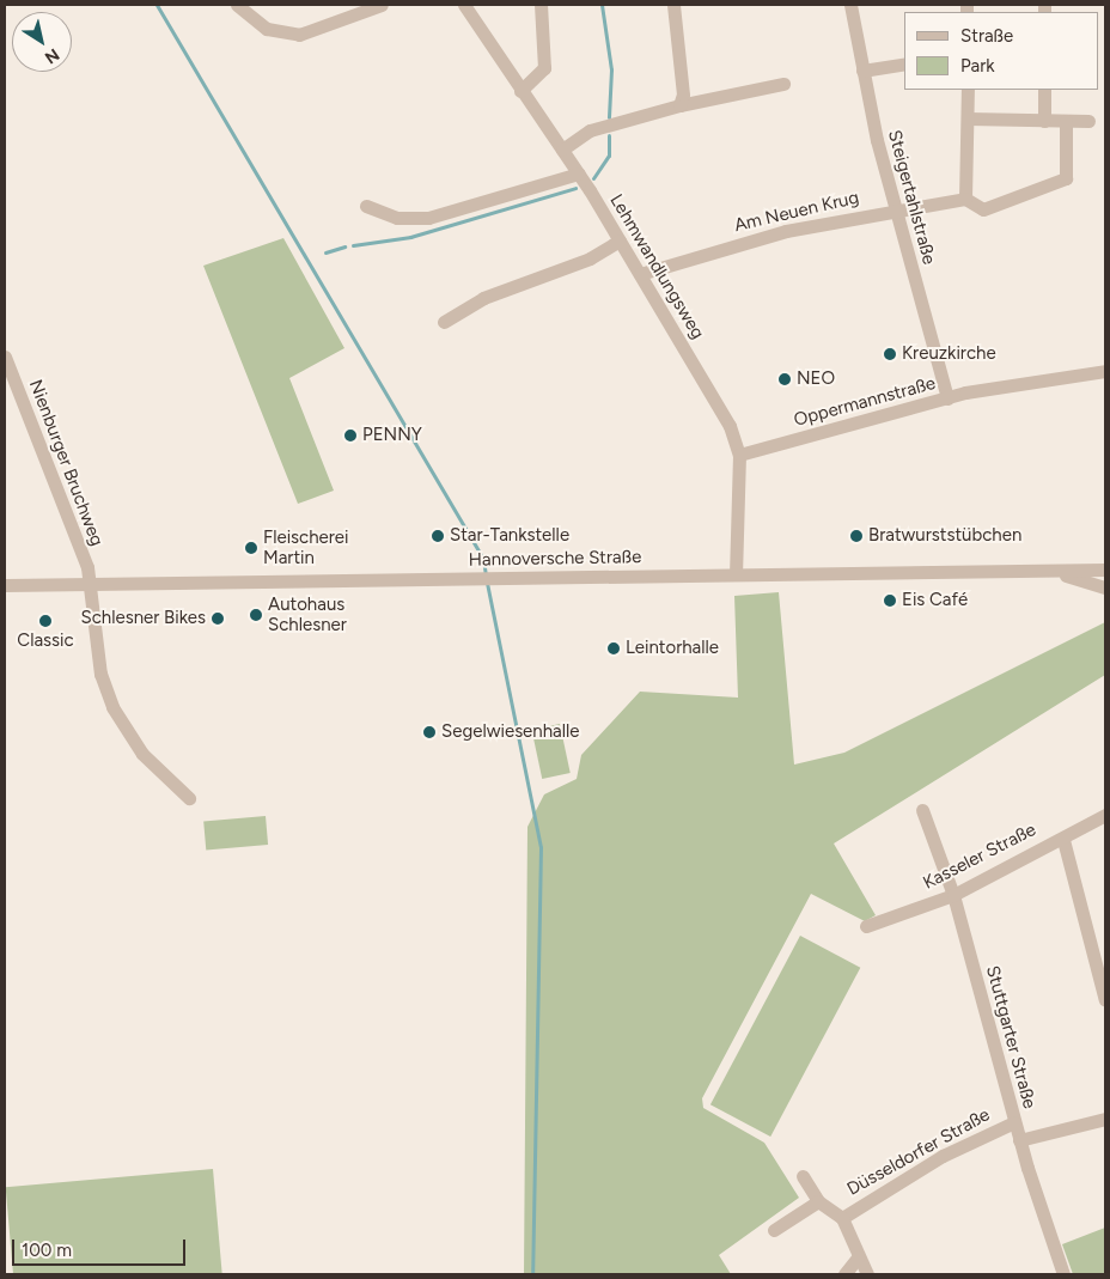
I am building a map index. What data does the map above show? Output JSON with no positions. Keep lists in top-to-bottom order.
{
  "streets": {
    "street": [
      "Steigertahlstraße",
      "Am Neuen Krug",
      "Lehmwandlungsweg",
      "Oppermannstraße",
      "Nienburger Bruchweg",
      "Hannoversche Straße",
      "Kasseler Straße",
      "Stuttgarter Straße",
      "Düsseldorfer Straße"
    ]
  },
  "crossings": [
    ["Steigertahlstraße", "Am Neuen Krug"],
    ["Steigertahlstraße", "Oppermannstraße"],
    ["Am Neuen Krug", "Lehmwandlungsweg"],
    ["Lehmwandlungsweg", "Oppermannstraße"],
    ["Lehmwandlungsweg", "Hannoversche Straße"],
    ["Nienburger Bruchweg", "Hannoversche Straße"],
    ["Kasseler Straße", "Stuttgarter Straße"],
    ["Stuttgarter Straße", "Düsseldorfer Straße"]
  ],
  "places": [
    "Kreuzkirche",
    "NEO",
    "PENNY",
    "Star-Tankstelle",
    "Bratwurststübchen",
    "Fleischerei Martin",
    "Eis Café",
    "Autohaus Schlesner",
    "Schlesner Bikes",
    "Classic",
    "Leintorhalle",
    "Segelwiesenhalle"
  ],
  "legend": ["Straße", "Park"],
  "scale_bar": "100 m",
  "north": "bottom right"
}
